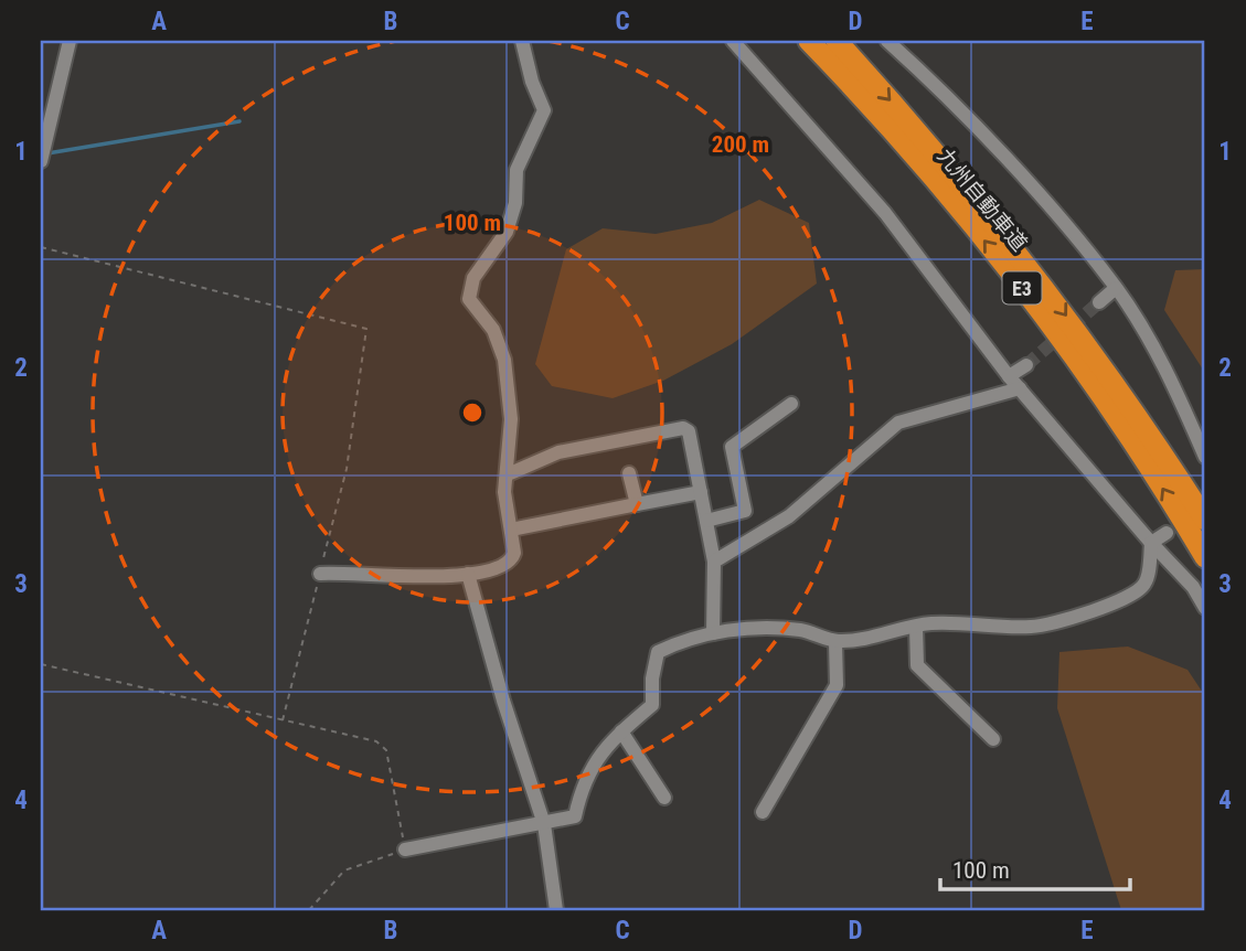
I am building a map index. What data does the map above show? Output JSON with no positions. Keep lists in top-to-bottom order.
{
  "streets": {
    "highway": ["九州自動車道", "E3"]
  },
  "scale_bar": "100 m",
  "grid": {
    "columns": [
      "A",
      "B",
      "C",
      "D",
      "E"
    ],
    "rows": [
      "1",
      "2",
      "3",
      "4"
    ]
  },
  "rings": ["200 m", "100 m"]
}
